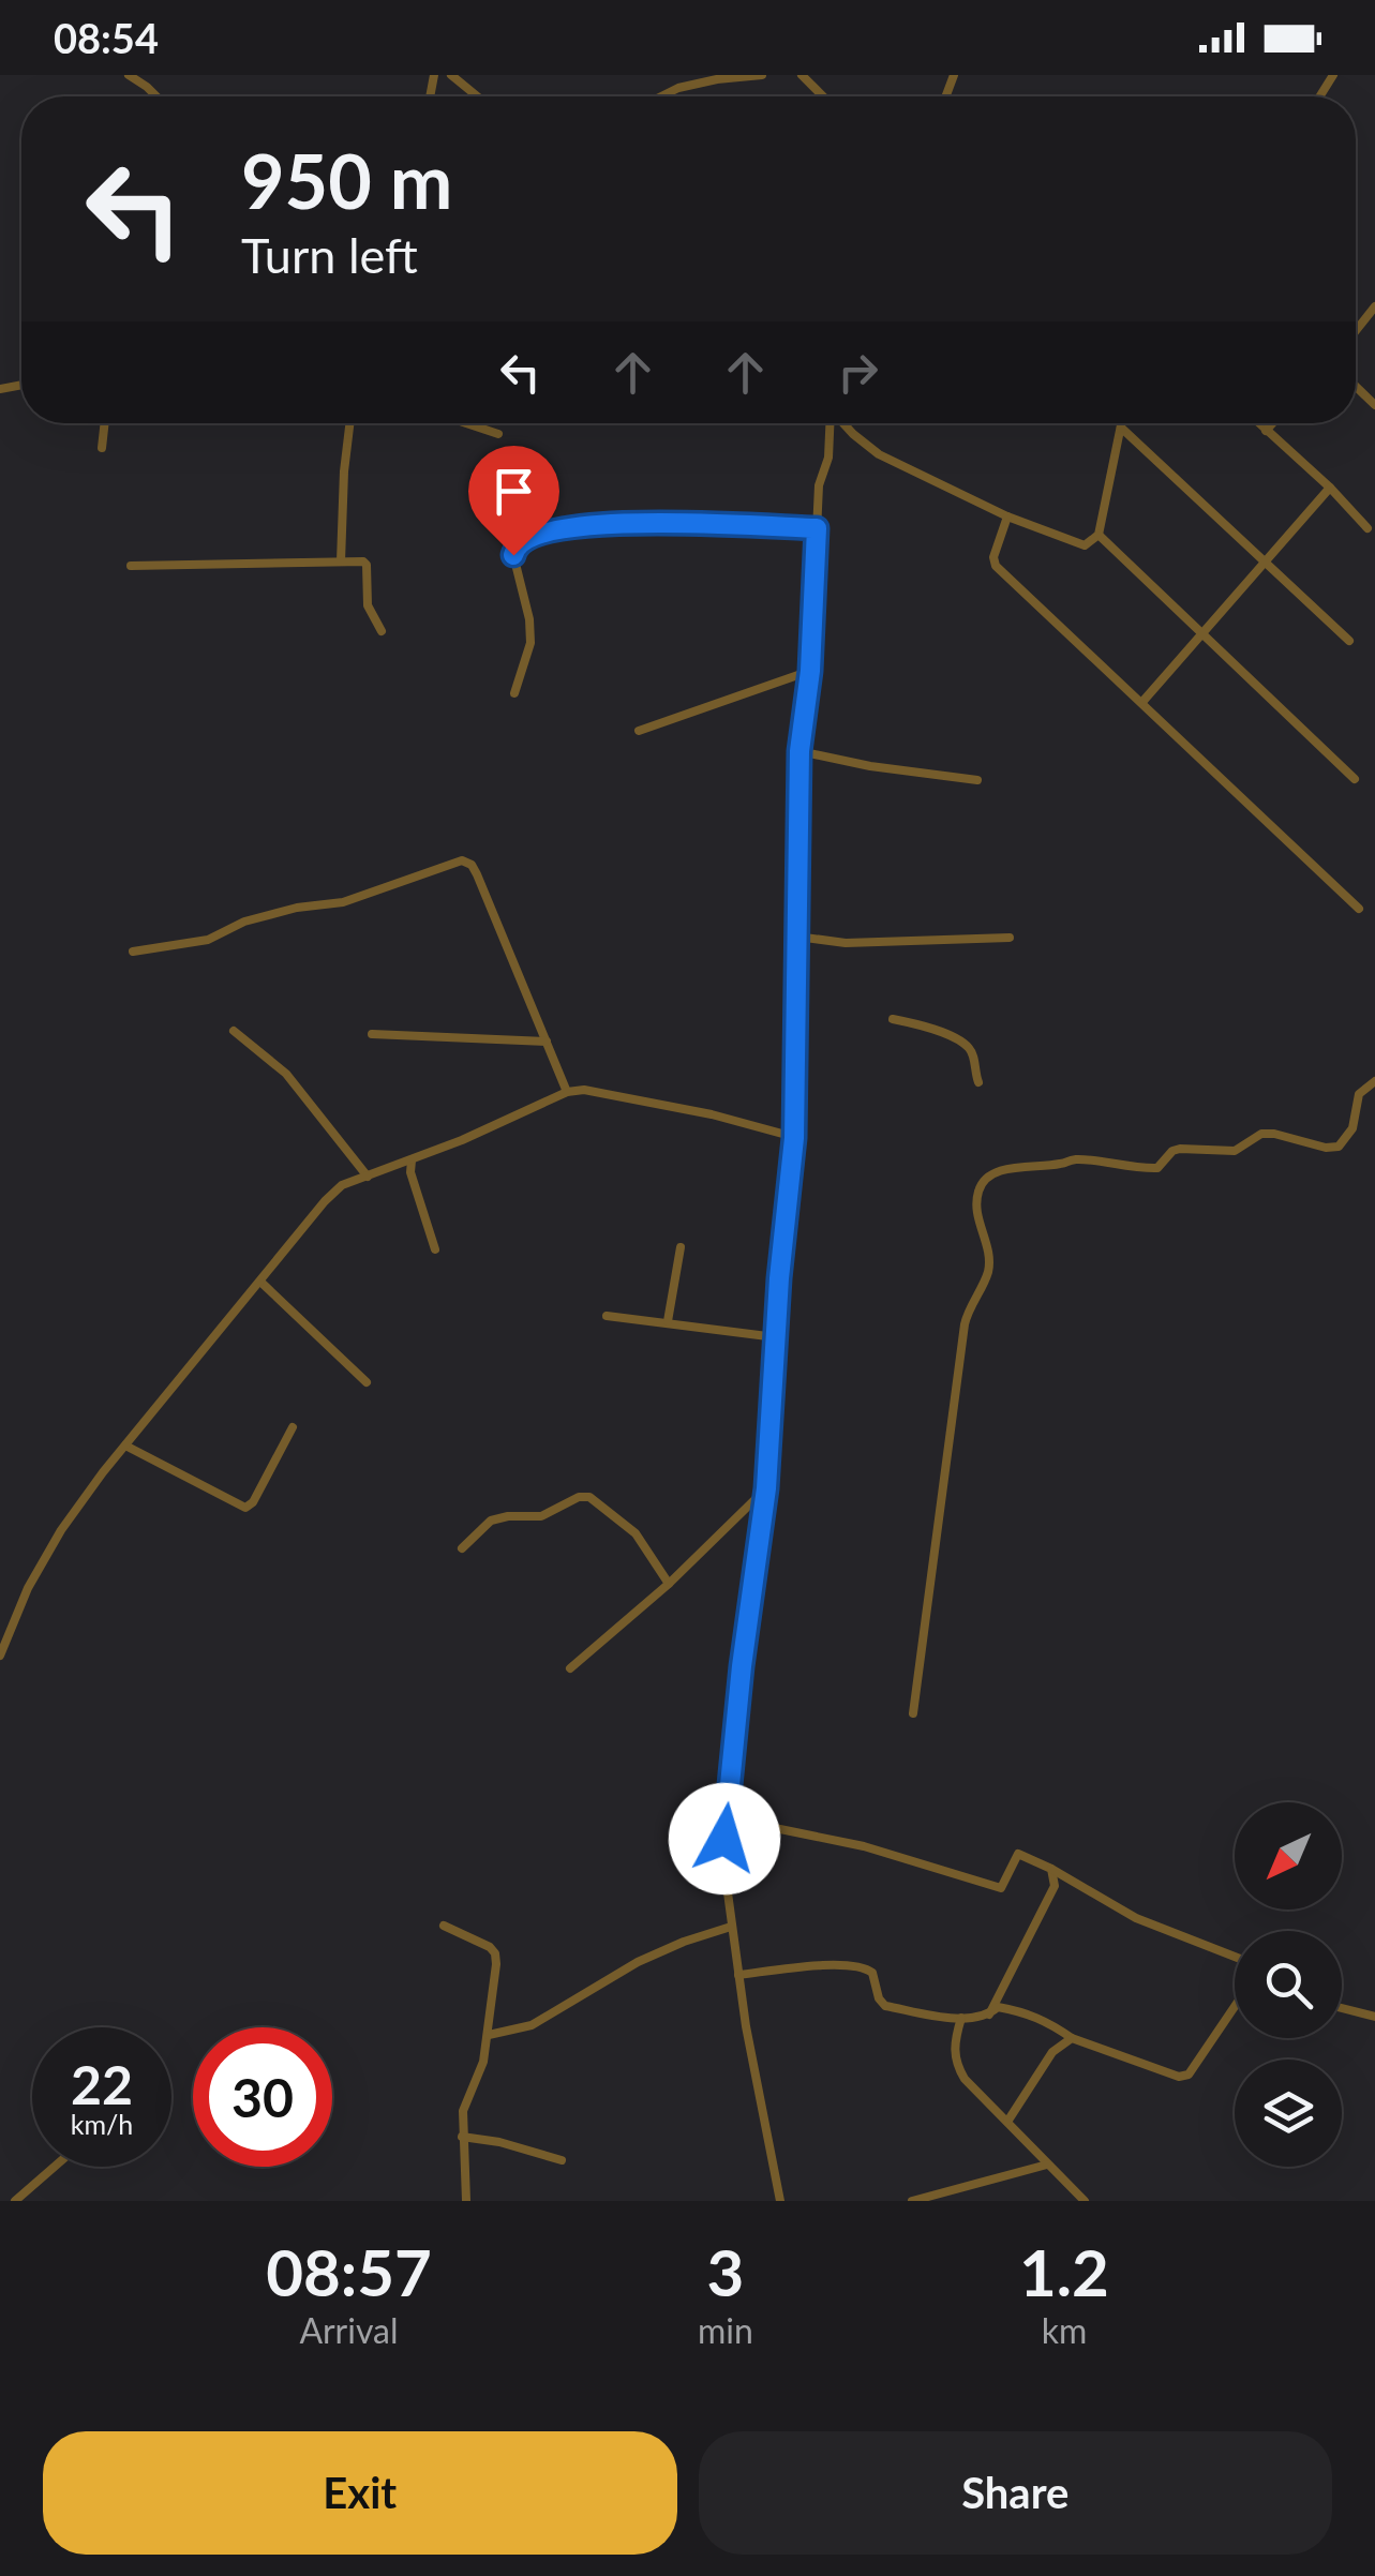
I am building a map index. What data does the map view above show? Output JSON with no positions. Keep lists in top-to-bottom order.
{
  "north": "bottom left",
  "page": {
    "status": "08:54",
    "turn": ["950 m", "Turn left"],
    "speed": "22 km/h",
    "limit": "30",
    "eta": [
      "08:57",
      "Arrival",
      "3",
      "min",
      "1.2",
      "km"
    ],
    "buttons": ["Exit", "Share"]
  }
}
